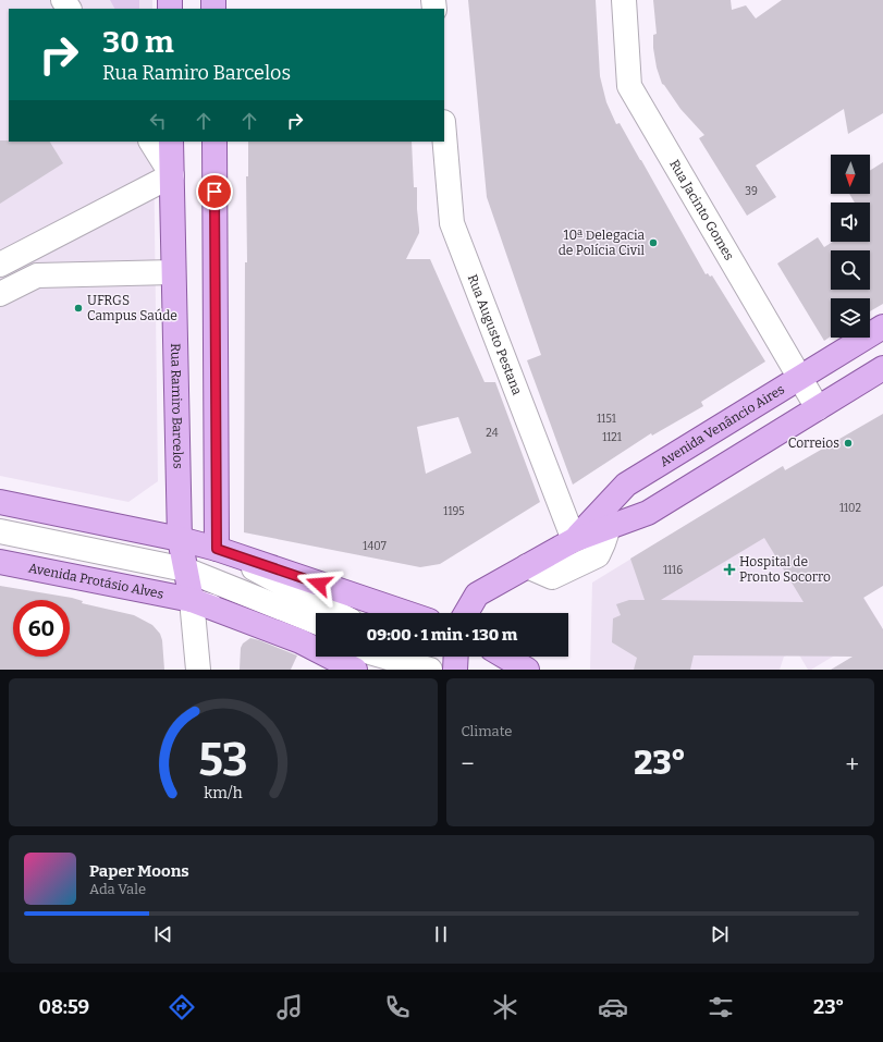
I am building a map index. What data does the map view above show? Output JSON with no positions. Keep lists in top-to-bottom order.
{
  "streets": {
    "main road": ["Rua Ramiro Barcelos", "Avenida Venâncio Aires", "Avenida Protásio Alves"],
    "street": ["Rua Jacinto Gomes", "Rua Augusto Pestana"]
  },
  "crossings": [
    ["Rua Jacinto Gomes", "Avenida Venâncio Aires"],
    ["Rua Augusto Pestana", "Avenida Venâncio Aires"],
    ["Rua Ramiro Barcelos", "Avenida Protásio Alves"]
  ],
  "places": {
    "other": ["10ª Delegacia de Polícia Civil", "UFRGS Campus Saúde", "Correios"],
    "health": ["Hospital de Pronto Socorro"]
  },
  "house_numbers": [
    "39",
    "1151",
    "24",
    "1121",
    "1102",
    "1195",
    "1407",
    "1116"
  ],
  "north": "bottom",
  "page": {
    "turn": ["30 m", "Rua Ramiro Barcelos"],
    "limit": "60",
    "trip": "09:00 · 1 min · 130 m",
    "tile": "Climate",
    "heat": ["−", "23°", "+"],
    "song": ["Paper Moons", "Ada Vale"],
    "tabs": ["08:59", "23°"],
    "gauge": ["53", "km/h"]
  }
}
